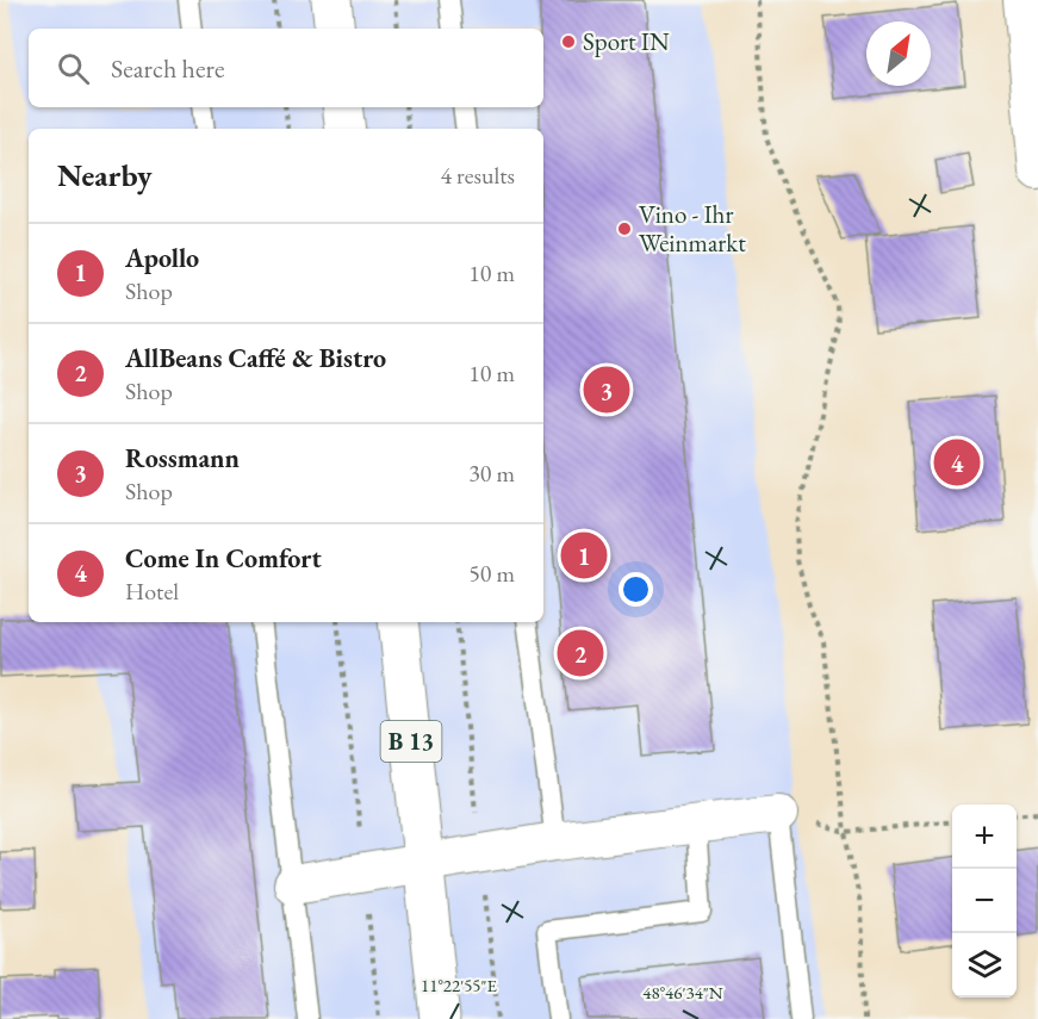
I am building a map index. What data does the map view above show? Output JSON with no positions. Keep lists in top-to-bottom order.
{
  "streets": {
    "main road": ["B 13"]
  },
  "places": ["Sport IN", "Vino - Ihr Weinmarkt"],
  "north": "top right",
  "page": {
    "search": "Search here",
    "heading": ["Nearby", "4 results"],
    "list": [
      {
        "mark": "1",
        "name": "Apollo",
        "note": "Shop",
        "value": "10 m"
      },
      {
        "mark": "2",
        "name": "AllBeans Caffé & Bistro",
        "note": "Shop",
        "value": "10 m"
      },
      {
        "mark": "3",
        "name": "Rossmann",
        "note": "Shop",
        "value": "30 m"
      },
      {
        "mark": "4",
        "name": "Come In Comfort",
        "note": "Hotel",
        "value": "50 m"
      }
    ],
    "pins": [
      "3",
      "4",
      "1",
      "2"
    ],
    "map_buttons": ["+", "−"]
  },
  "coordinates": ["11°22'55\"E", "48°46'34\"N"]
}
